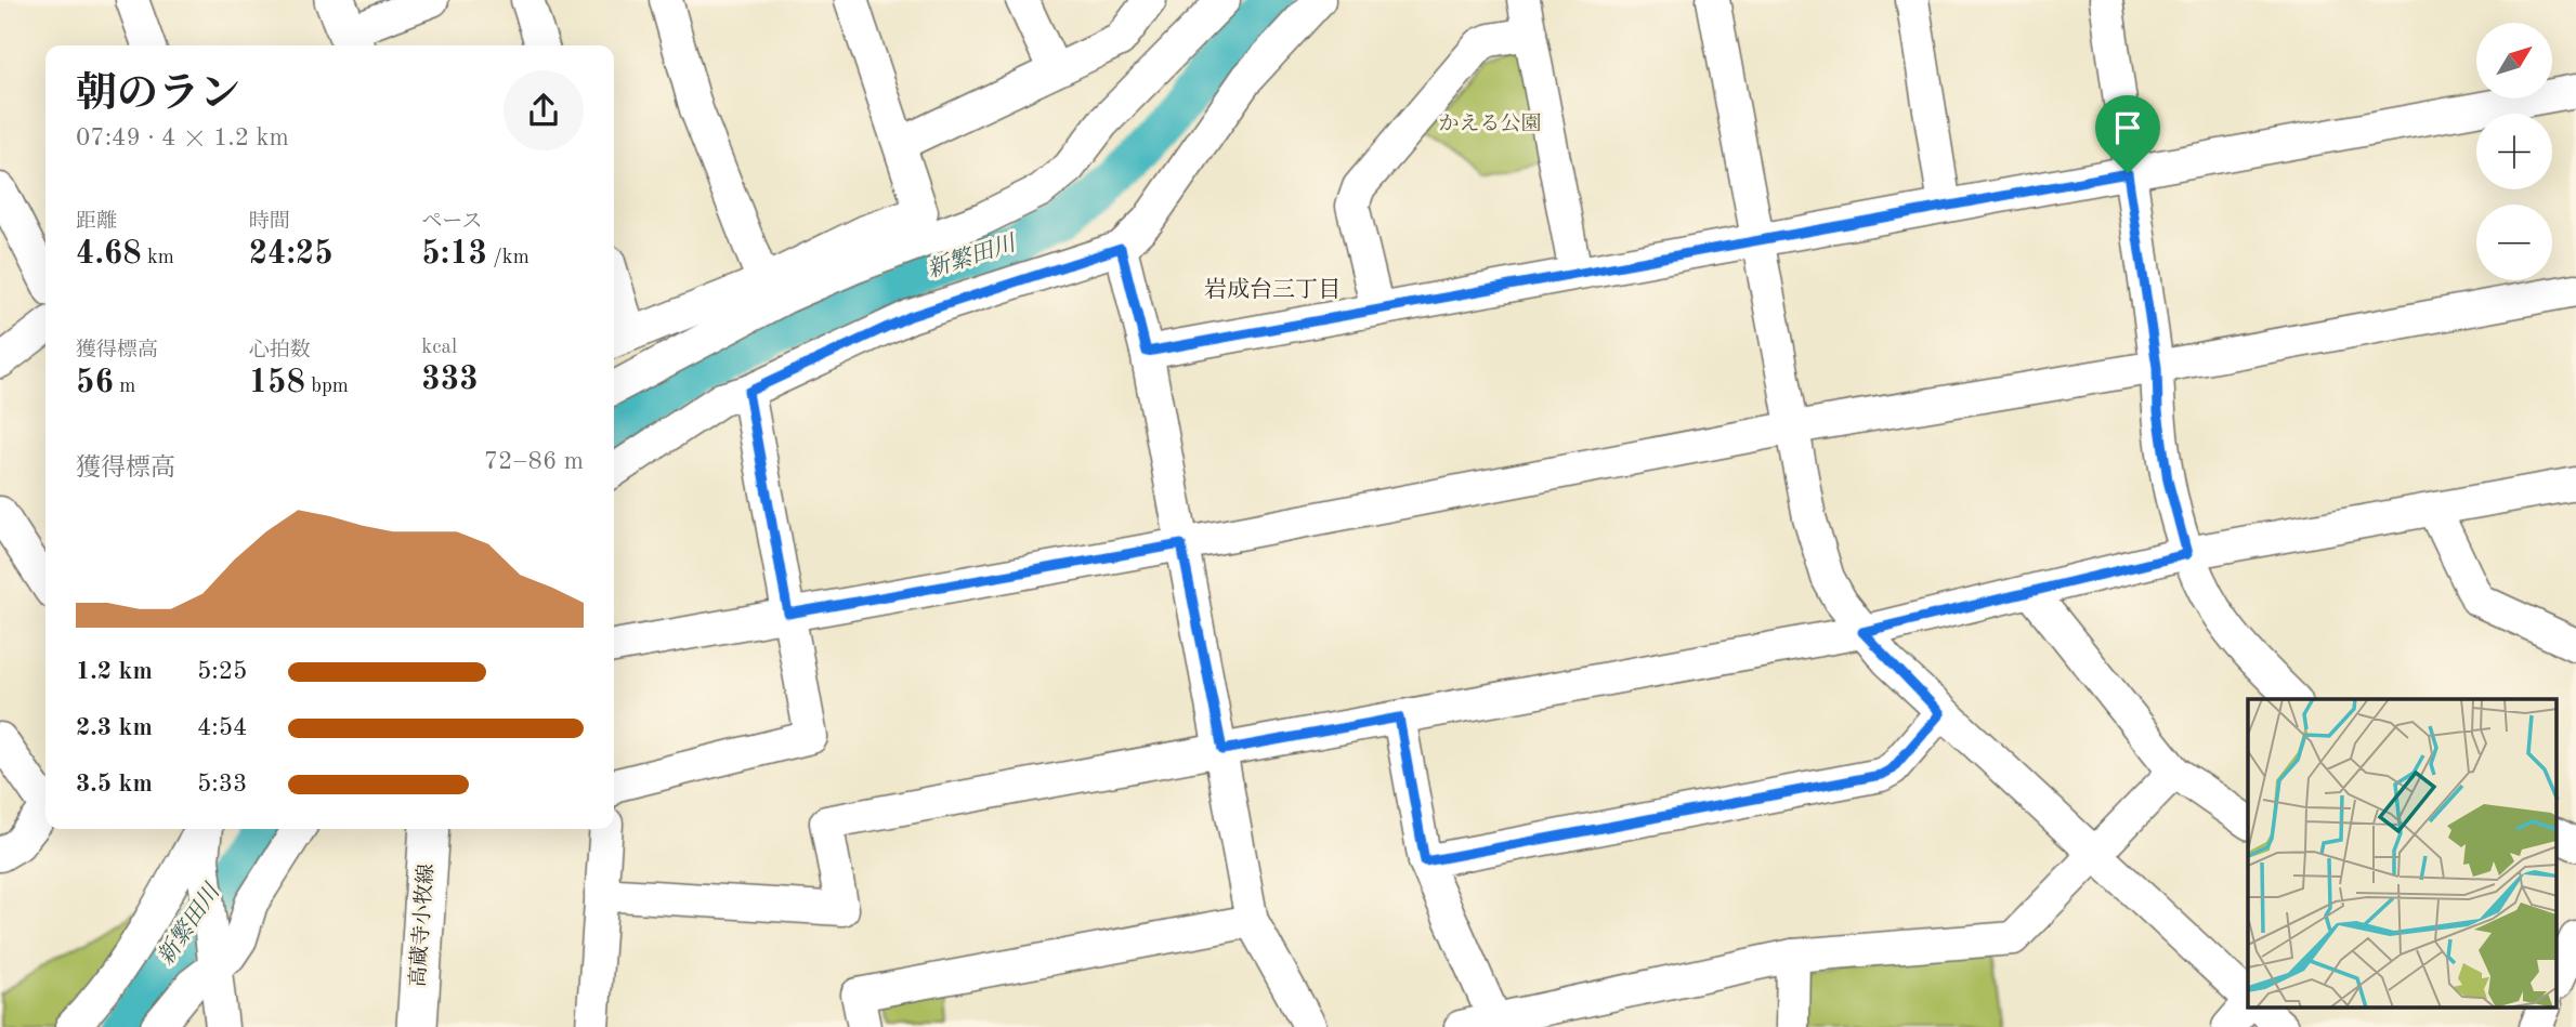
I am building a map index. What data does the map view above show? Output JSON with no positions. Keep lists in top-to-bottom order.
{
  "streets": {
    "main road": ["高蔵寺小牧線"]
  },
  "districts": ["岩成台三丁目"],
  "water": ["新繁田川"],
  "parks": ["かえる公園"],
  "north": "top right",
  "page": {
    "map_buttons": ["+", "−"],
    "heading": ["朝のラン", "07:49 · 4 × 1.2 km"],
    "stats": [
      ["距離", "4.68 km"],
      ["時間", "24:25"],
      ["ペース", "5:13 /km"],
      ["獲得標高", "56 m"],
      ["心拍数", "158 bpm"],
      ["kcal", "333"]
    ],
    "chart": ["獲得標高", "72–86 m"],
    "list": [
      {
        "name": "1.2 km",
        "note": "5:25"
      },
      {
        "name": "2.3 km",
        "note": "4:54"
      },
      {
        "name": "3.5 km",
        "note": "5:33"
      }
    ]
  }
}
